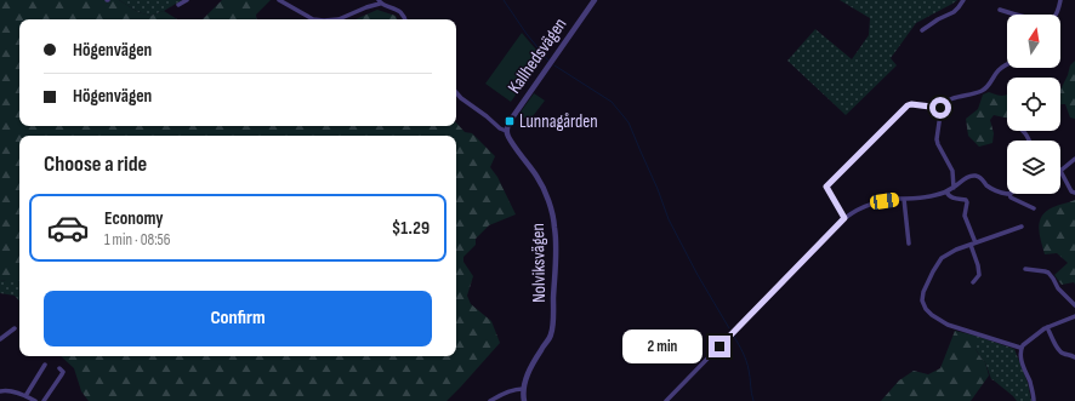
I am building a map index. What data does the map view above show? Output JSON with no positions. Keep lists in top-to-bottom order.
{
  "streets": {
    "street": ["Kallhedsvägen", "Nolviksvägen"]
  },
  "crossings": [
    ["Kallhedsvägen", "Nolviksvägen"]
  ],
  "places": {
    "transit": ["Lunnagården"]
  },
  "north": "top",
  "page": {
    "banner": ["Högenvägen", "Högenvägen"],
    "heading": "Choose a ride",
    "list": [
      {
        "name": "Economy",
        "note": "1 min · 08:56",
        "value": "$1.29"
      }
    ],
    "buttons": "Confirm",
    "bubble": "2 min"
  }
}
